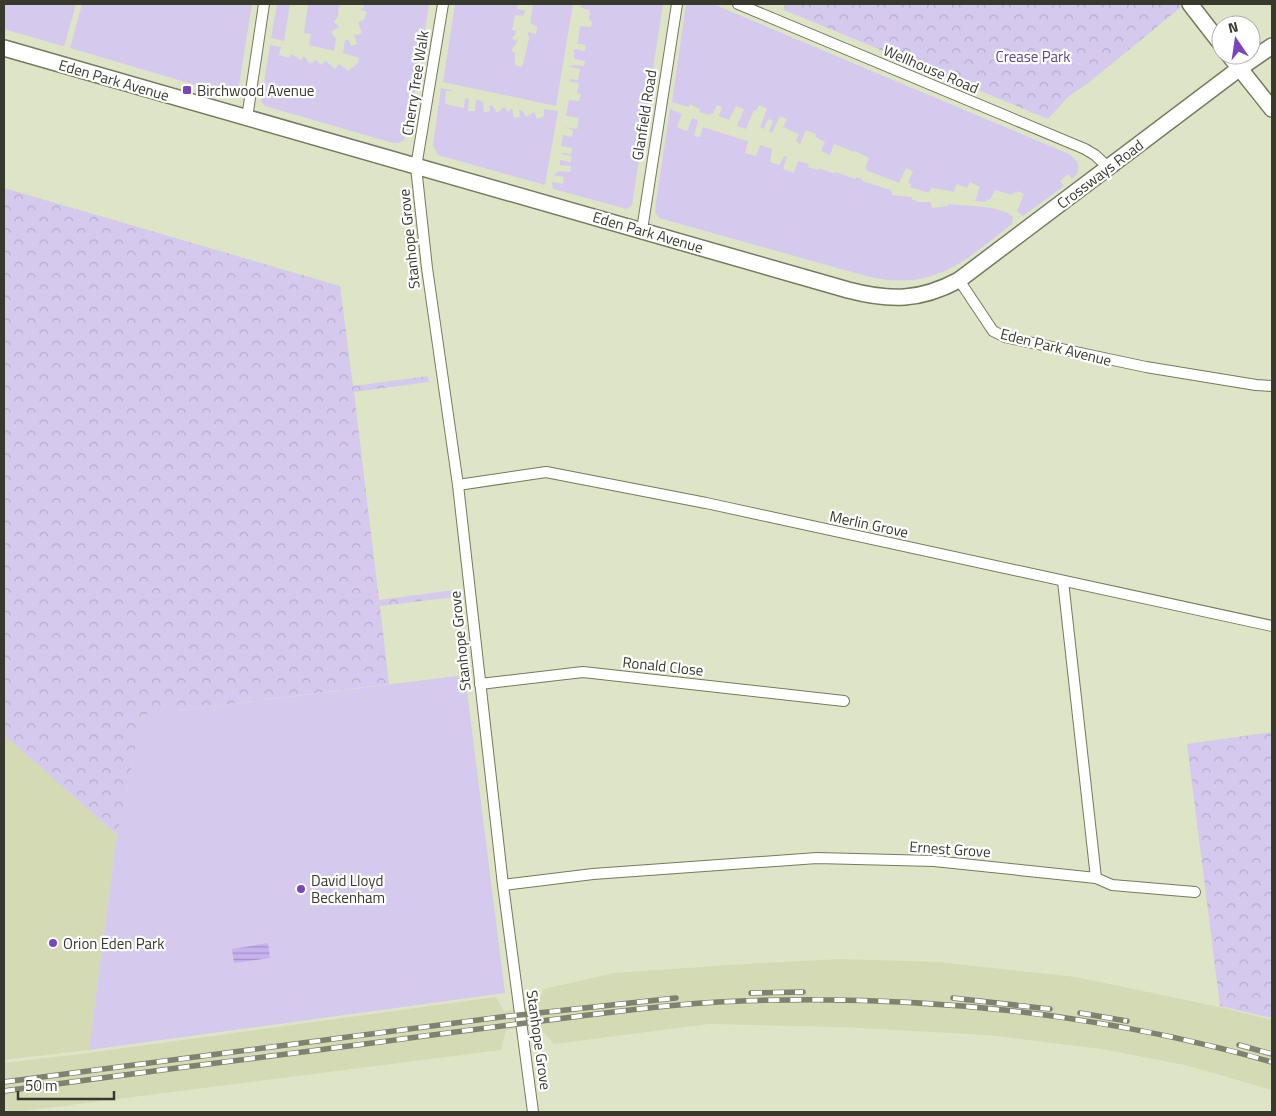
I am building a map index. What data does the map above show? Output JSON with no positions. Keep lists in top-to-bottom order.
{
  "streets": {
    "street": [
      "Wellhouse Road",
      "Eden Park Avenue",
      "Cherry Tree Walk",
      "Glanfield Road",
      "Crossways Road",
      "Stanhope Grove",
      "Merlin Grove",
      "Ronald Close",
      "Ernest Grove"
    ]
  },
  "crossings": [
    ["Wellhouse Road", "Crossways Road"],
    ["Eden Park Avenue", "Cherry Tree Walk"],
    ["Eden Park Avenue", "Glanfield Road"],
    ["Eden Park Avenue", "Crossways Road"],
    ["Eden Park Avenue", "Stanhope Grove"],
    ["Cherry Tree Walk", "Stanhope Grove"],
    ["Stanhope Grove", "Merlin Grove"],
    ["Stanhope Grove", "Ronald Close"],
    ["Stanhope Grove", "Ernest Grove"]
  ],
  "parks": ["Crease Park"],
  "places": {
    "transit": ["Birchwood Avenue"],
    "other": ["David Lloyd Beckenham", "Orion Eden Park"]
  },
  "scale_bar": "50 m",
  "north": "top"
}
